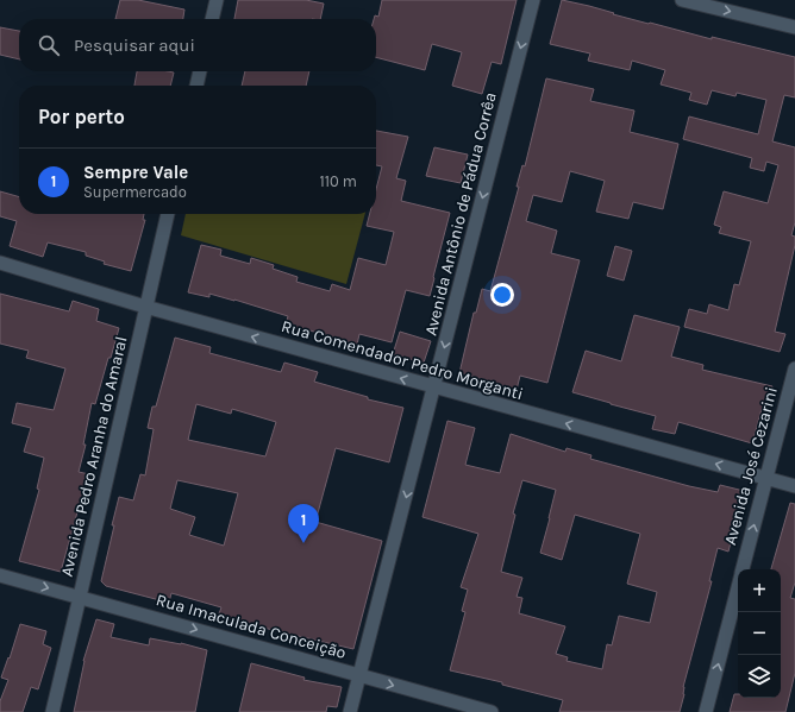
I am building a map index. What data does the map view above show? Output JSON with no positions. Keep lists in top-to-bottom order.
{
  "streets": {
    "street": [
      "Avenida Antônio de Pádua Corrêa",
      "Rua Comendador Pedro Morganti",
      "Avenida Pedro Aranha do Amaral",
      "Avenida José Cezarini",
      "Rua Imaculada Conceição"
    ]
  },
  "crossings": [
    ["Avenida Antônio de Pádua Corrêa", "Rua Comendador Pedro Morganti"],
    ["Avenida Antônio de Pádua Corrêa", "Rua Imaculada Conceição"],
    ["Rua Comendador Pedro Morganti", "Avenida Pedro Aranha do Amaral"],
    ["Rua Comendador Pedro Morganti", "Avenida José Cezarini"],
    ["Avenida Pedro Aranha do Amaral", "Rua Imaculada Conceição"]
  ],
  "one_way": [
    "Avenida Antônio de Pádua Corrêa",
    "Rua Comendador Pedro Morganti",
    "Avenida José Cezarini",
    "Rua Imaculada Conceição"
  ],
  "page": {
    "search": "Pesquisar aqui",
    "heading": "Por perto",
    "list": [
      {
        "mark": "1",
        "name": "Sempre Vale",
        "note": "Supermercado",
        "value": "110 m"
      }
    ],
    "pins": "1",
    "map_buttons": ["+", "−"]
  }
}
